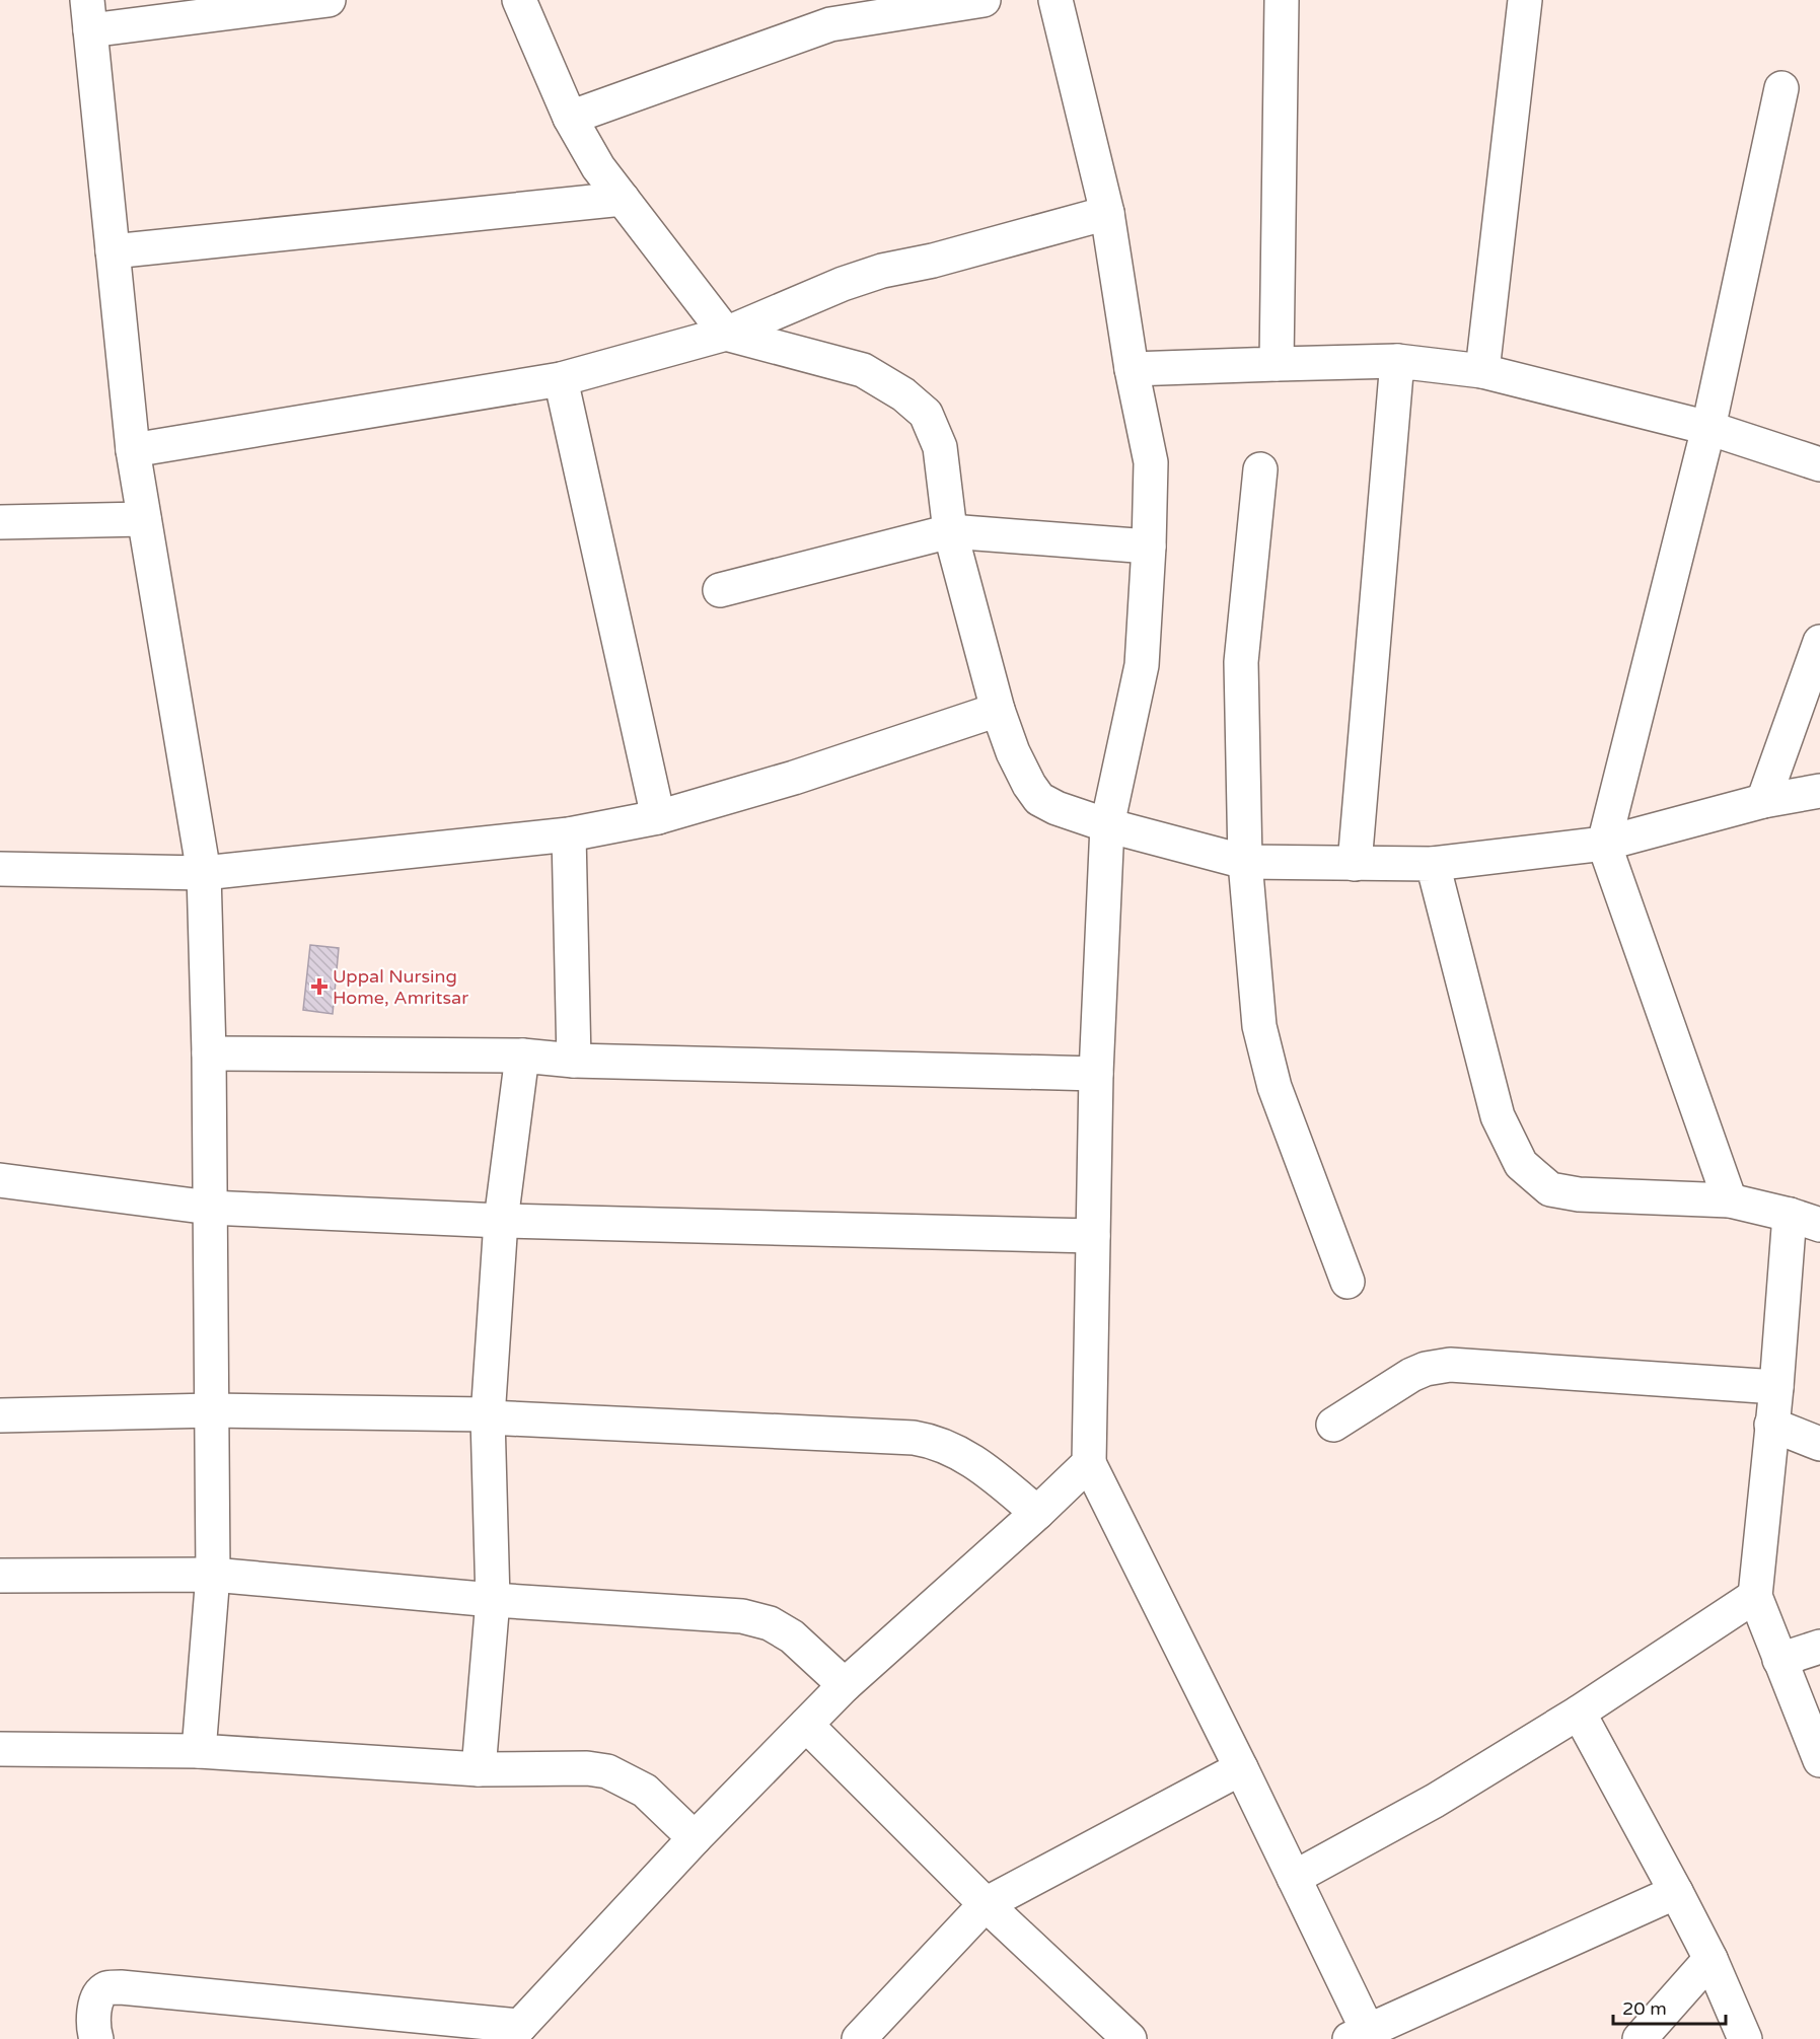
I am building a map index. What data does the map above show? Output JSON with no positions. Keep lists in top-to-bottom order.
{
  "places": {
    "health": ["Uppal Nursing Home, Amritsar"]
  },
  "scale_bar": "20 m"
}
